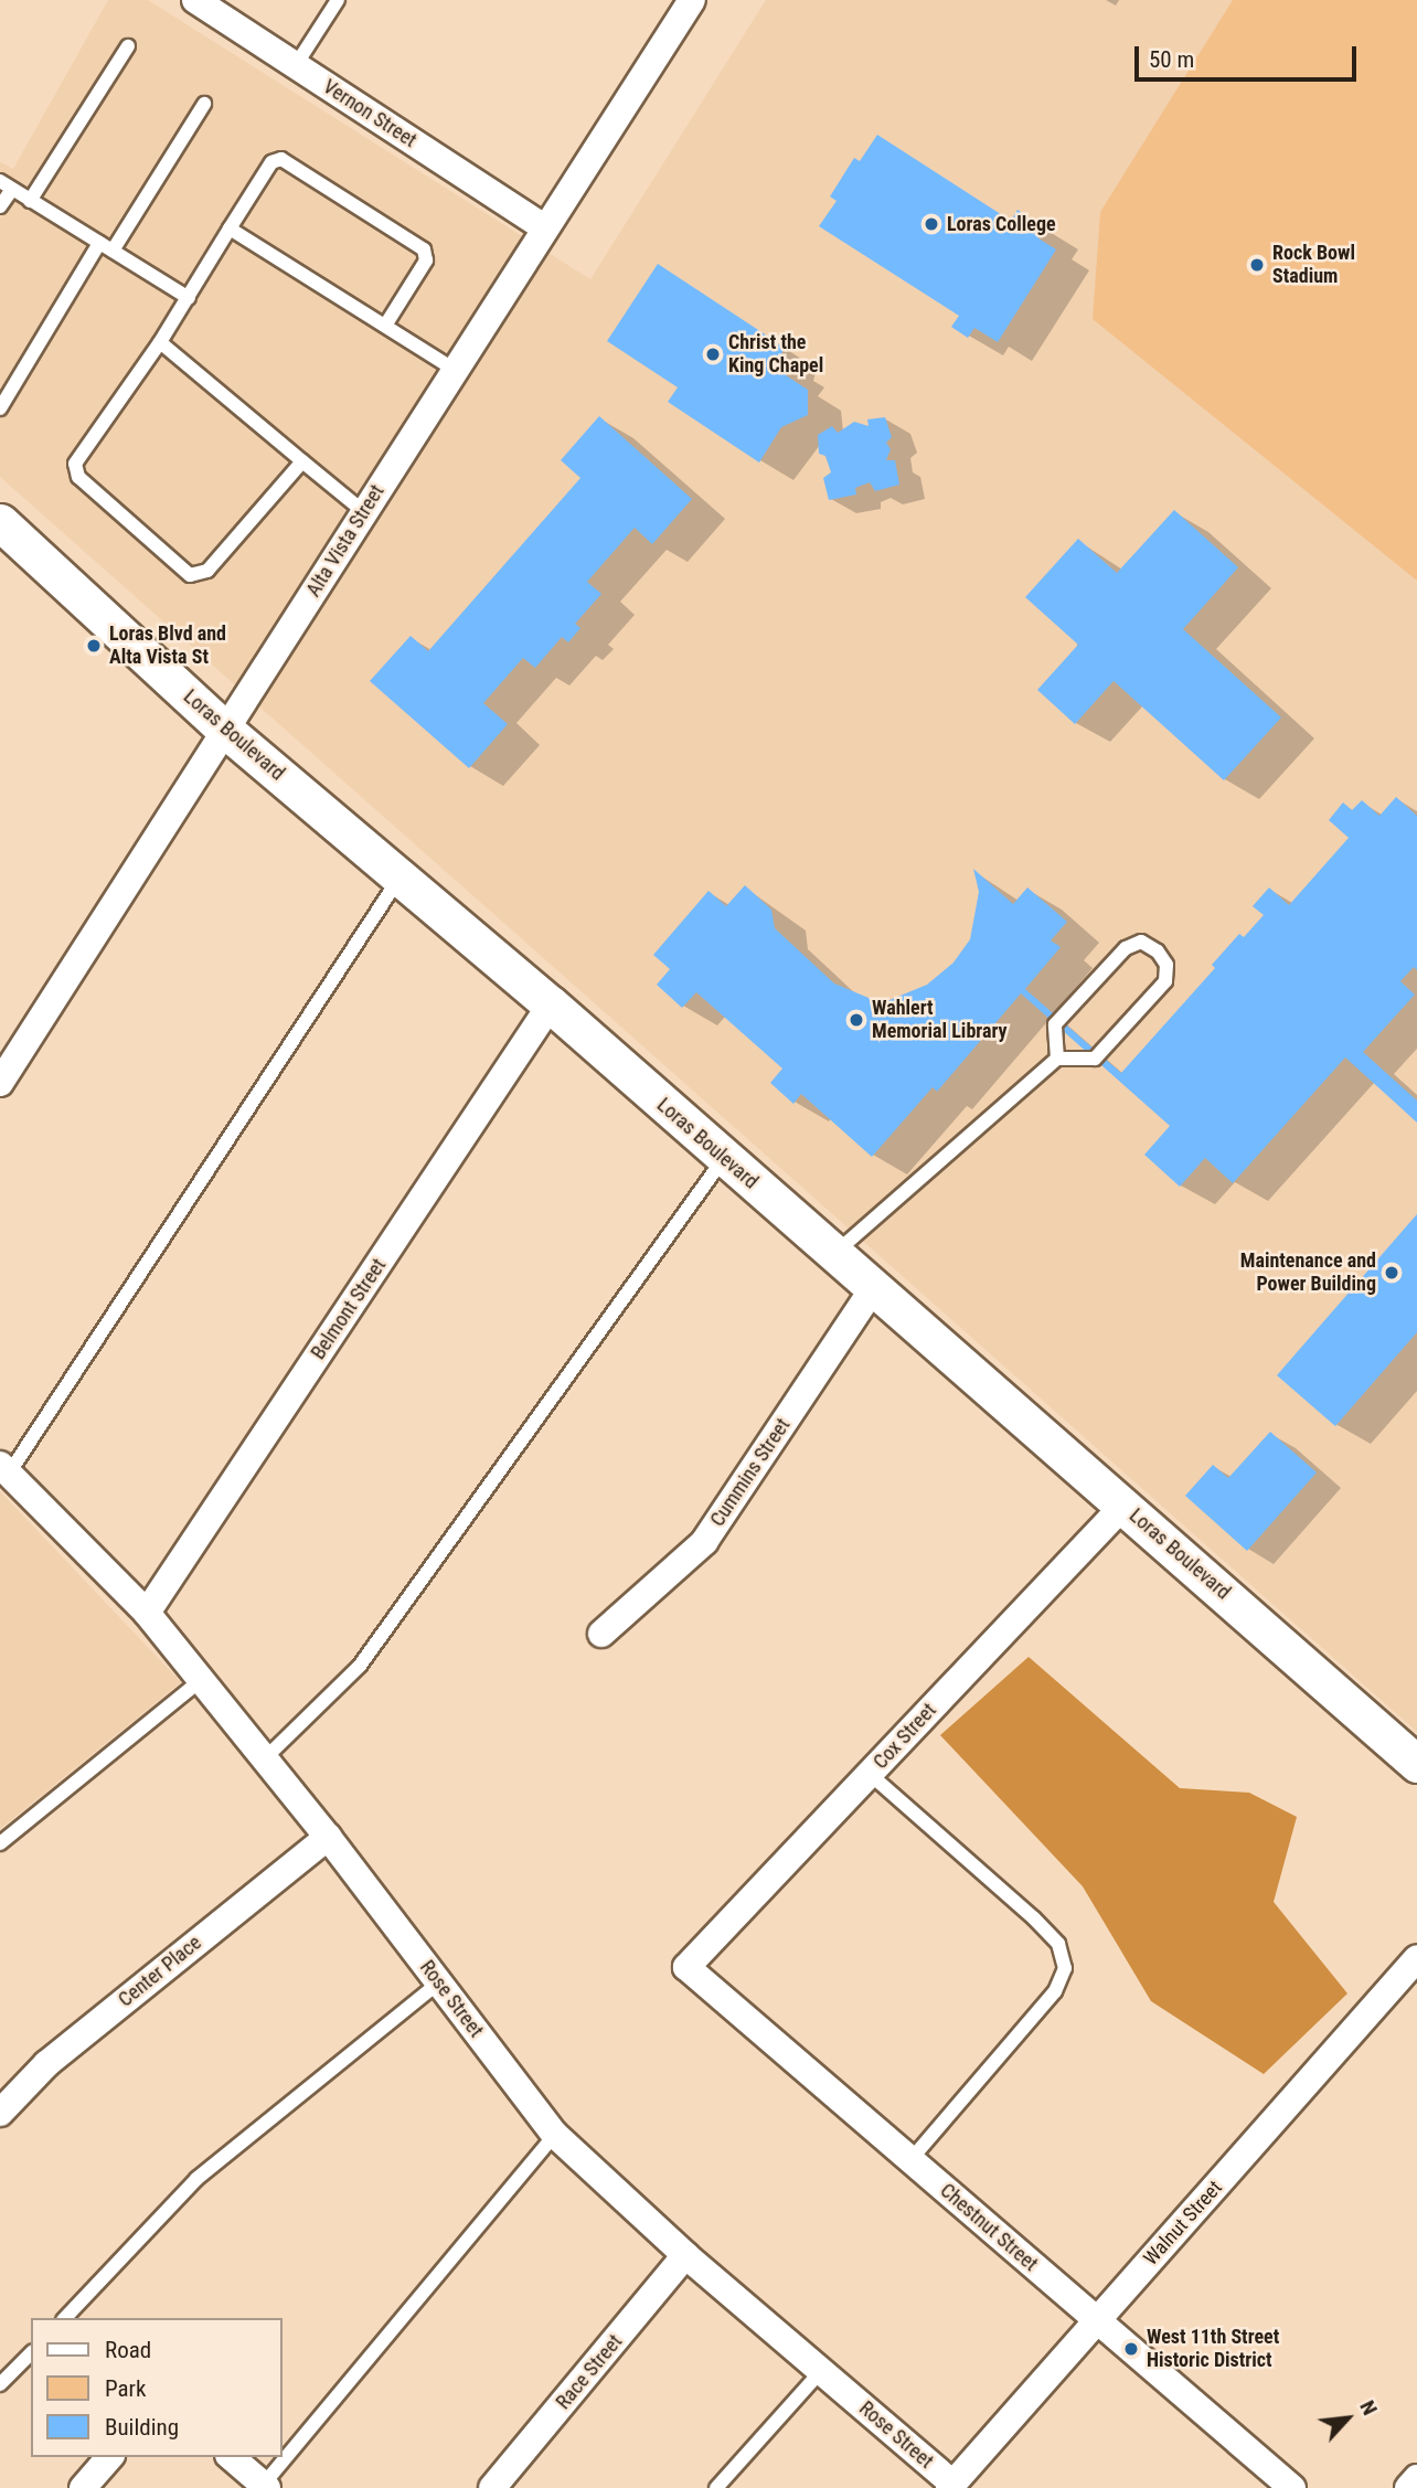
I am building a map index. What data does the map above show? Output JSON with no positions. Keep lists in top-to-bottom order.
{
  "streets": {
    "main road": ["Loras Boulevard"],
    "street": [
      "Vernon Street",
      "Alta Vista Street",
      "Belmont Street",
      "Cummins Street",
      "Cox Street",
      "Center Place",
      "Rose Street",
      "Walnut Street",
      "Chestnut Street",
      "Race Street"
    ]
  },
  "crossings": [
    ["Vernon Street", "Alta Vista Street"],
    ["Alta Vista Street", "Loras Boulevard"],
    ["Loras Boulevard", "Belmont Street"],
    ["Loras Boulevard", "Cummins Street"],
    ["Loras Boulevard", "Cox Street"],
    ["Belmont Street", "Rose Street"],
    ["Cox Street", "Chestnut Street"],
    ["Center Place", "Rose Street"],
    ["Rose Street", "Walnut Street"],
    ["Rose Street", "Race Street"],
    ["Walnut Street", "Chestnut Street"]
  ],
  "places": [
    "Loras College",
    "Rock Bowl Stadium",
    "Christ the King Chapel",
    "Loras Blvd and Alta Vista St",
    "Wahlert Memorial Library",
    "Maintenance and Power Building",
    "West 11th Street Historic District"
  ],
  "legend": ["Road", "Park", "Building"],
  "scale_bar": "50 m",
  "north": "top right"
}
